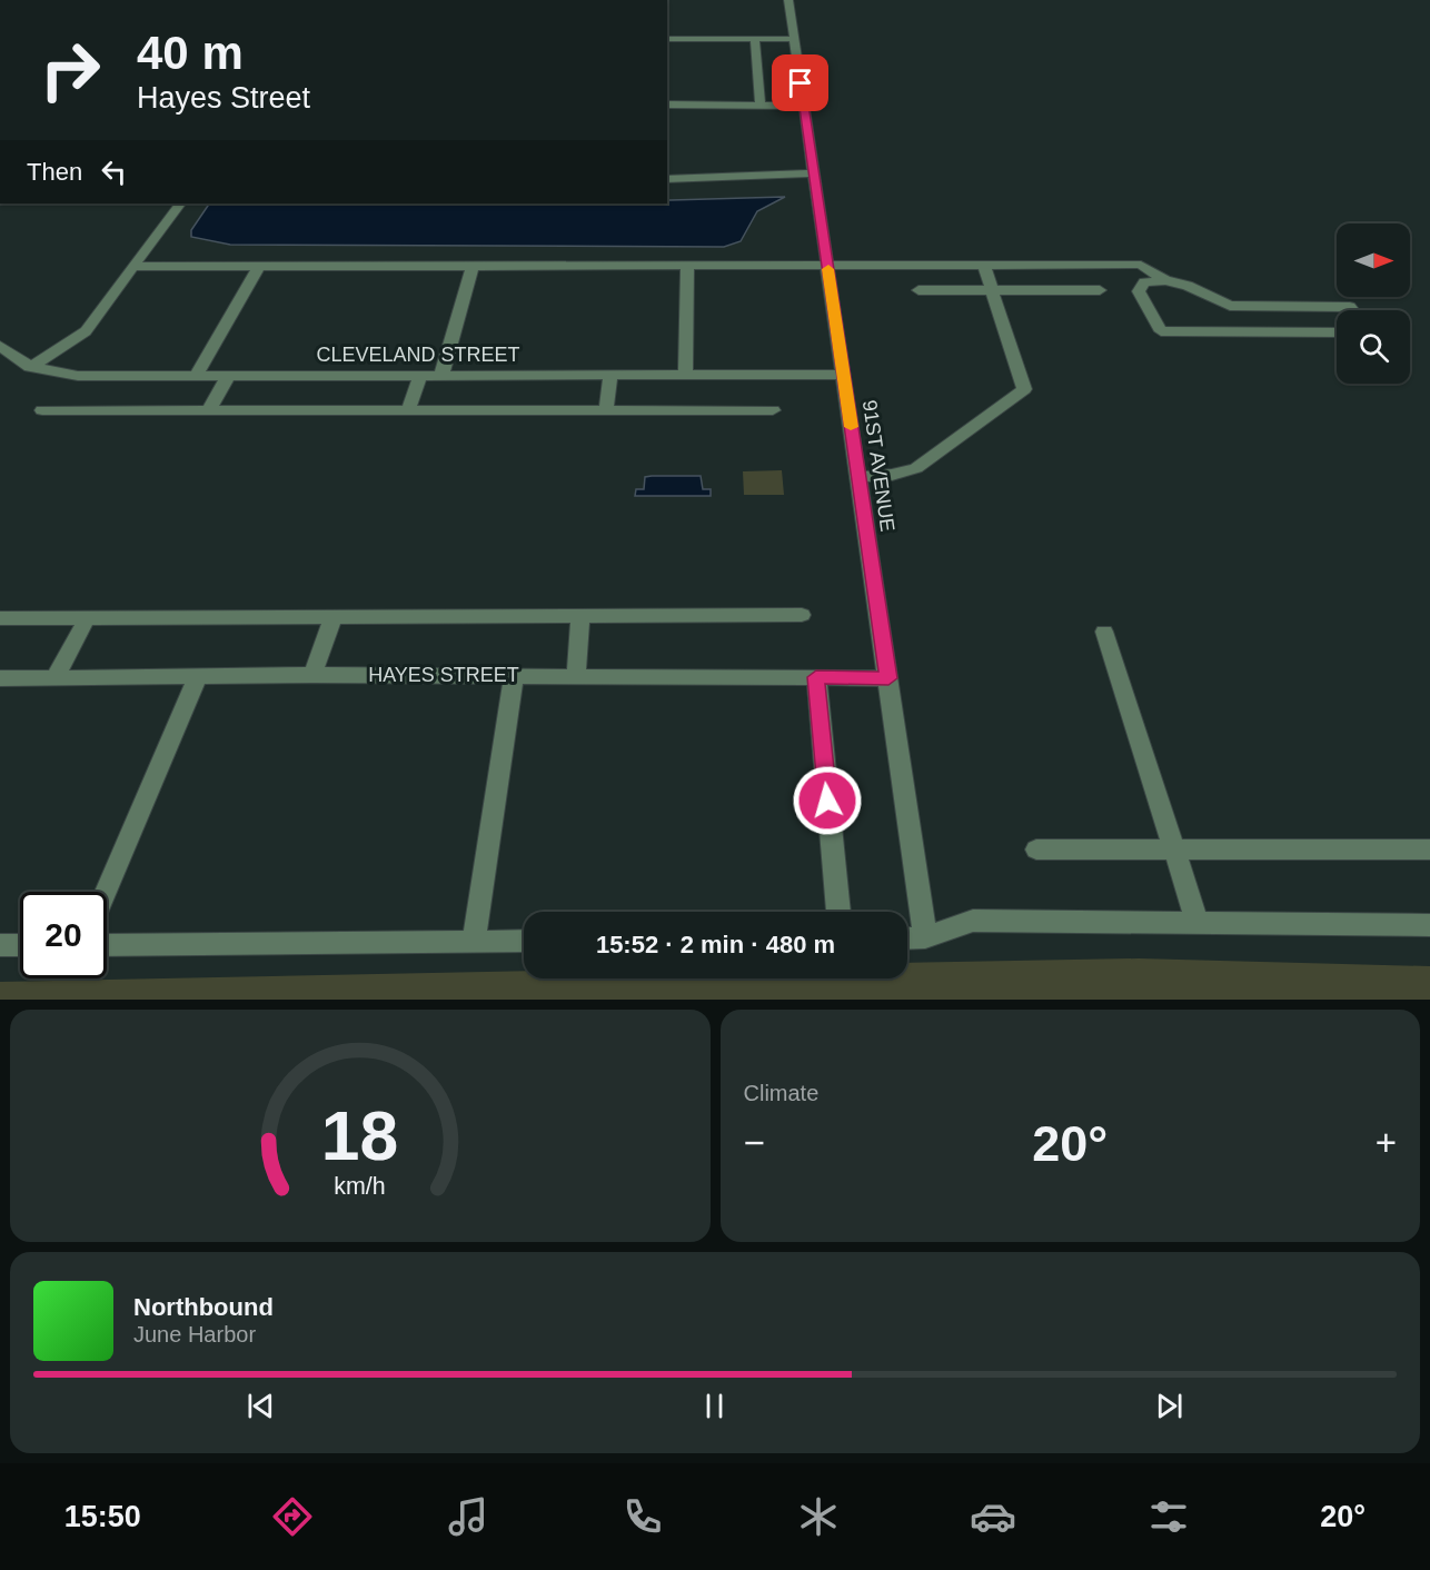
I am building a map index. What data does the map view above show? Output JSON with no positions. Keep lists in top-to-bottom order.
{
  "streets": {
    "street": ["CLEVELAND STREET", "91ST AVENUE", "HAYES STREET"]
  },
  "crossings": [
    ["CLEVELAND STREET", "91ST AVENUE"],
    ["91ST AVENUE", "HAYES STREET"]
  ],
  "north": "right",
  "page": {
    "turn": ["40 m", "Hayes Street"],
    "then": "Then",
    "limit": "20",
    "trip": "15:52 · 2 min · 480 m",
    "tile": "Climate",
    "heat": ["−", "20°", "+"],
    "song": ["Northbound", "June Harbor"],
    "tabs": ["15:50", "20°"],
    "gauge": ["18", "km/h"]
  }
}
